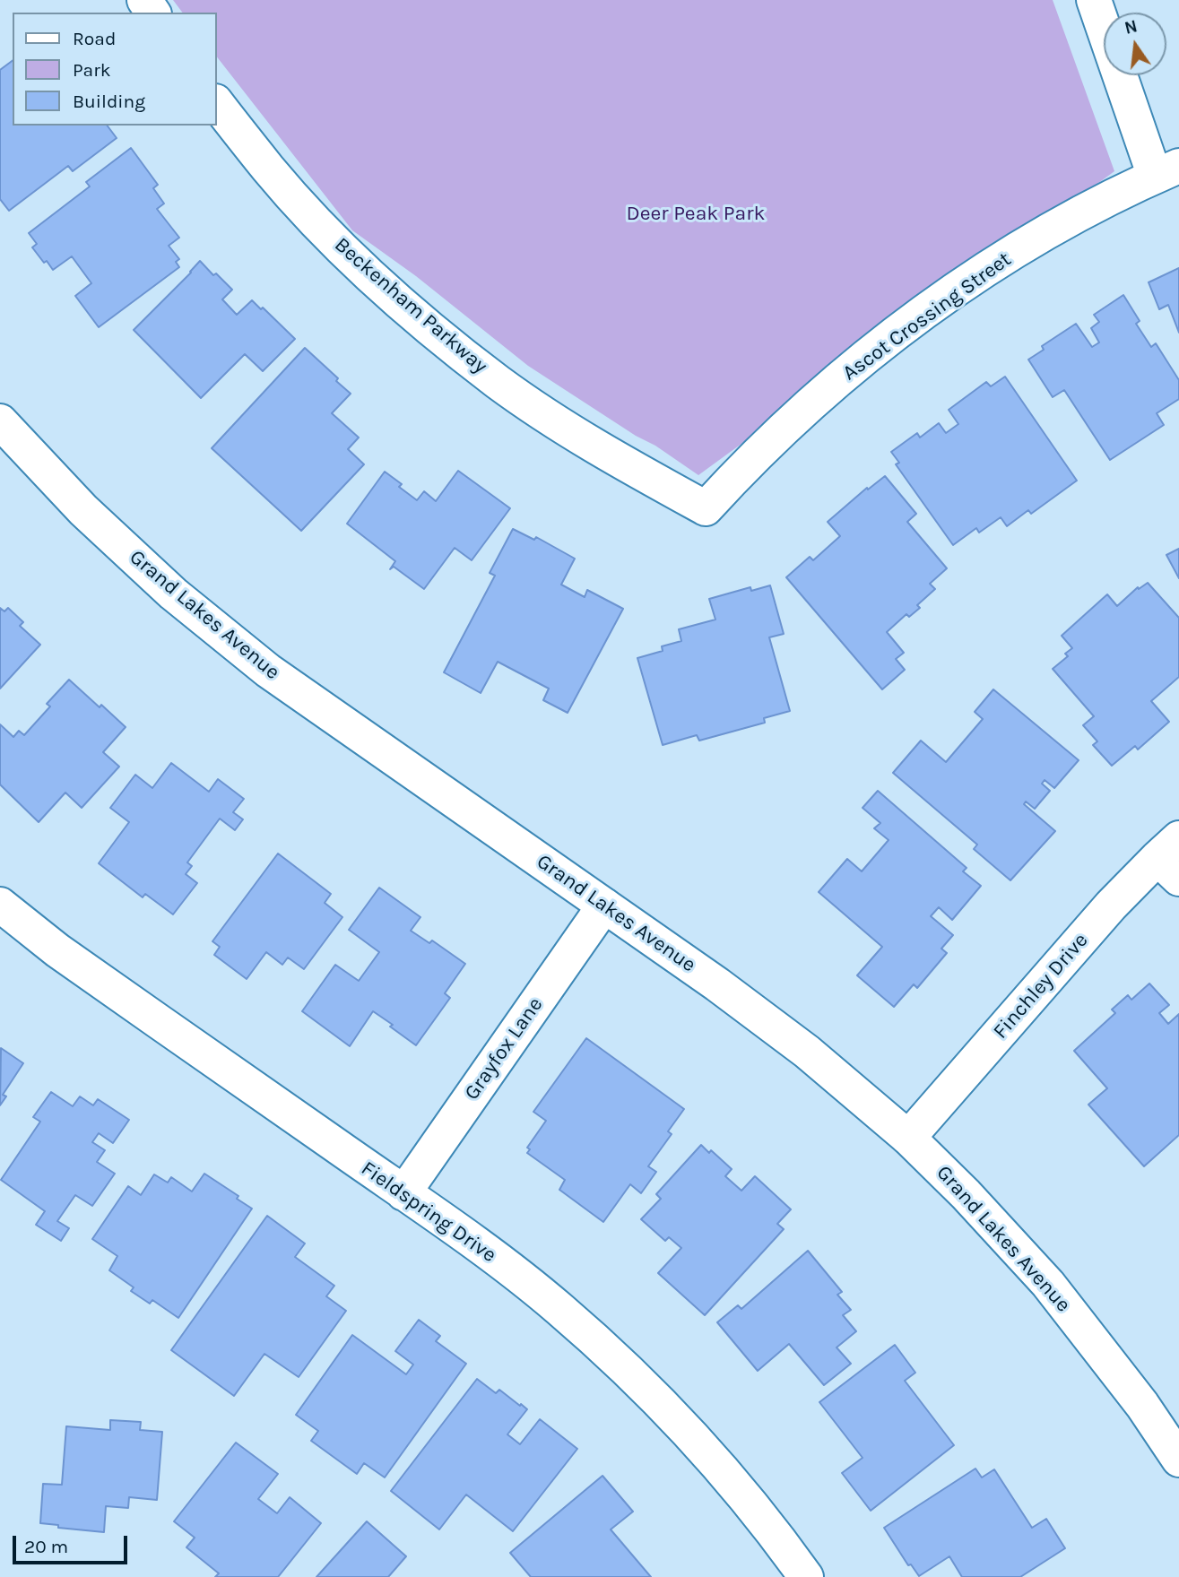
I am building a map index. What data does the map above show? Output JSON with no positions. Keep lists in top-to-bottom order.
{
  "streets": {
    "street": [
      "Beckenham Parkway",
      "Ascot Crossing Street",
      "Grand Lakes Avenue",
      "Finchley Drive",
      "Grayfox Lane",
      "Fieldspring Drive"
    ]
  },
  "crossings": [
    ["Beckenham Parkway", "Ascot Crossing Street"],
    ["Grand Lakes Avenue", "Finchley Drive"],
    ["Grand Lakes Avenue", "Grayfox Lane"],
    ["Grayfox Lane", "Fieldspring Drive"]
  ],
  "parks": ["Deer Peak Park"],
  "legend": ["Road", "Park", "Building"],
  "scale_bar": "20 m",
  "north": "top"
}
